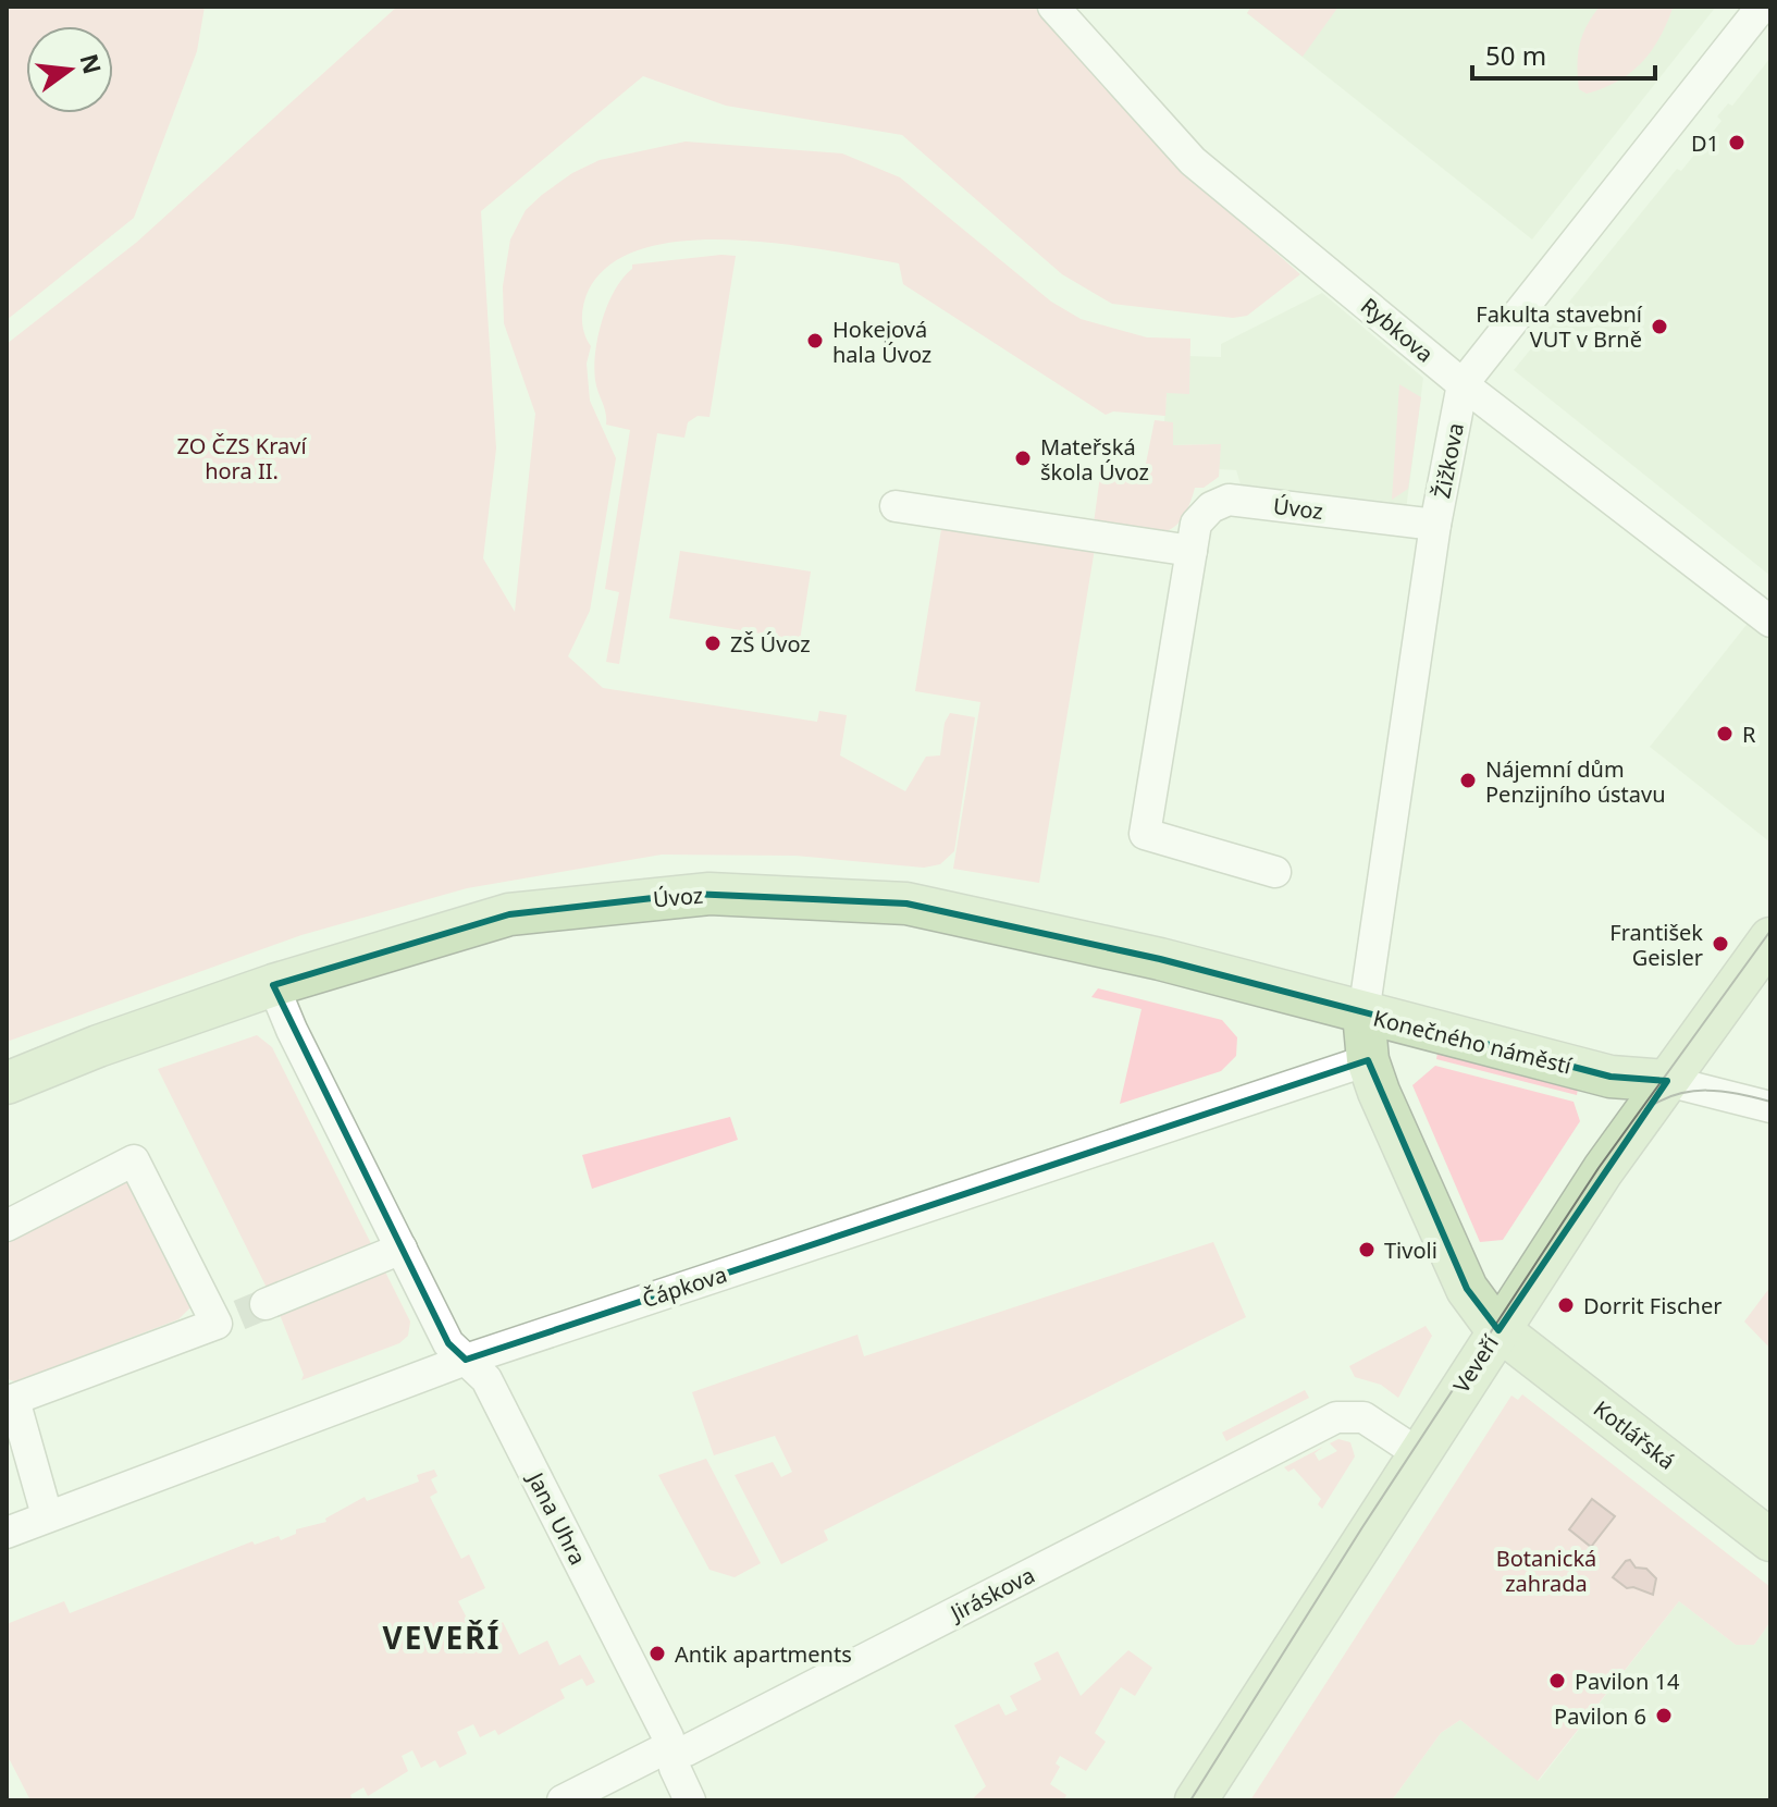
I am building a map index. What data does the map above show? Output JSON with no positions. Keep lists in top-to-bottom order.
{
  "streets": {
    "main road": [
      "Úvoz",
      "Konečného náměstí",
      "Veveří",
      "Kotlářská"
    ],
    "street": [
      "Rybkova",
      "Žižkova",
      "Čápkova",
      "Jana Uhra",
      "Jiráskova"
    ]
  },
  "crossings": [
    ["Rybkova", "Žižkova"],
    ["Žižkova", "Úvoz"],
    ["Žižkova", "Konečného náměstí"],
    ["Úvoz", "Konečného náměstí"],
    ["Úvoz", "Jana Uhra"],
    ["Konečného náměstí", "Čápkova"],
    ["Konečného náměstí", "Veveří"],
    ["Konečného náměstí", "Kotlářská"],
    ["Čápkova", "Jana Uhra"],
    ["Veveří", "Kotlářská"],
    ["Veveří", "Jiráskova"],
    ["Jana Uhra", "Jiráskova"]
  ],
  "districts": ["VEVEŘÍ"],
  "parks": ["ZO ČZS Kraví hora II.", "Botanická zahrada"],
  "places": [
    "D1",
    "Fakulta stavební VUT v Brně",
    "Hokejová hala Úvoz",
    "Mateřská škola Úvoz",
    "ZŠ Úvoz",
    "R",
    "Nájemní dům Penzijního ústavu",
    "František Geisler",
    "Tivoli",
    "Dorrit Fischer",
    "Antik apartments",
    "Pavilon 14",
    "Pavilon 6"
  ],
  "scale_bar": "50 m",
  "north": "right"
}
